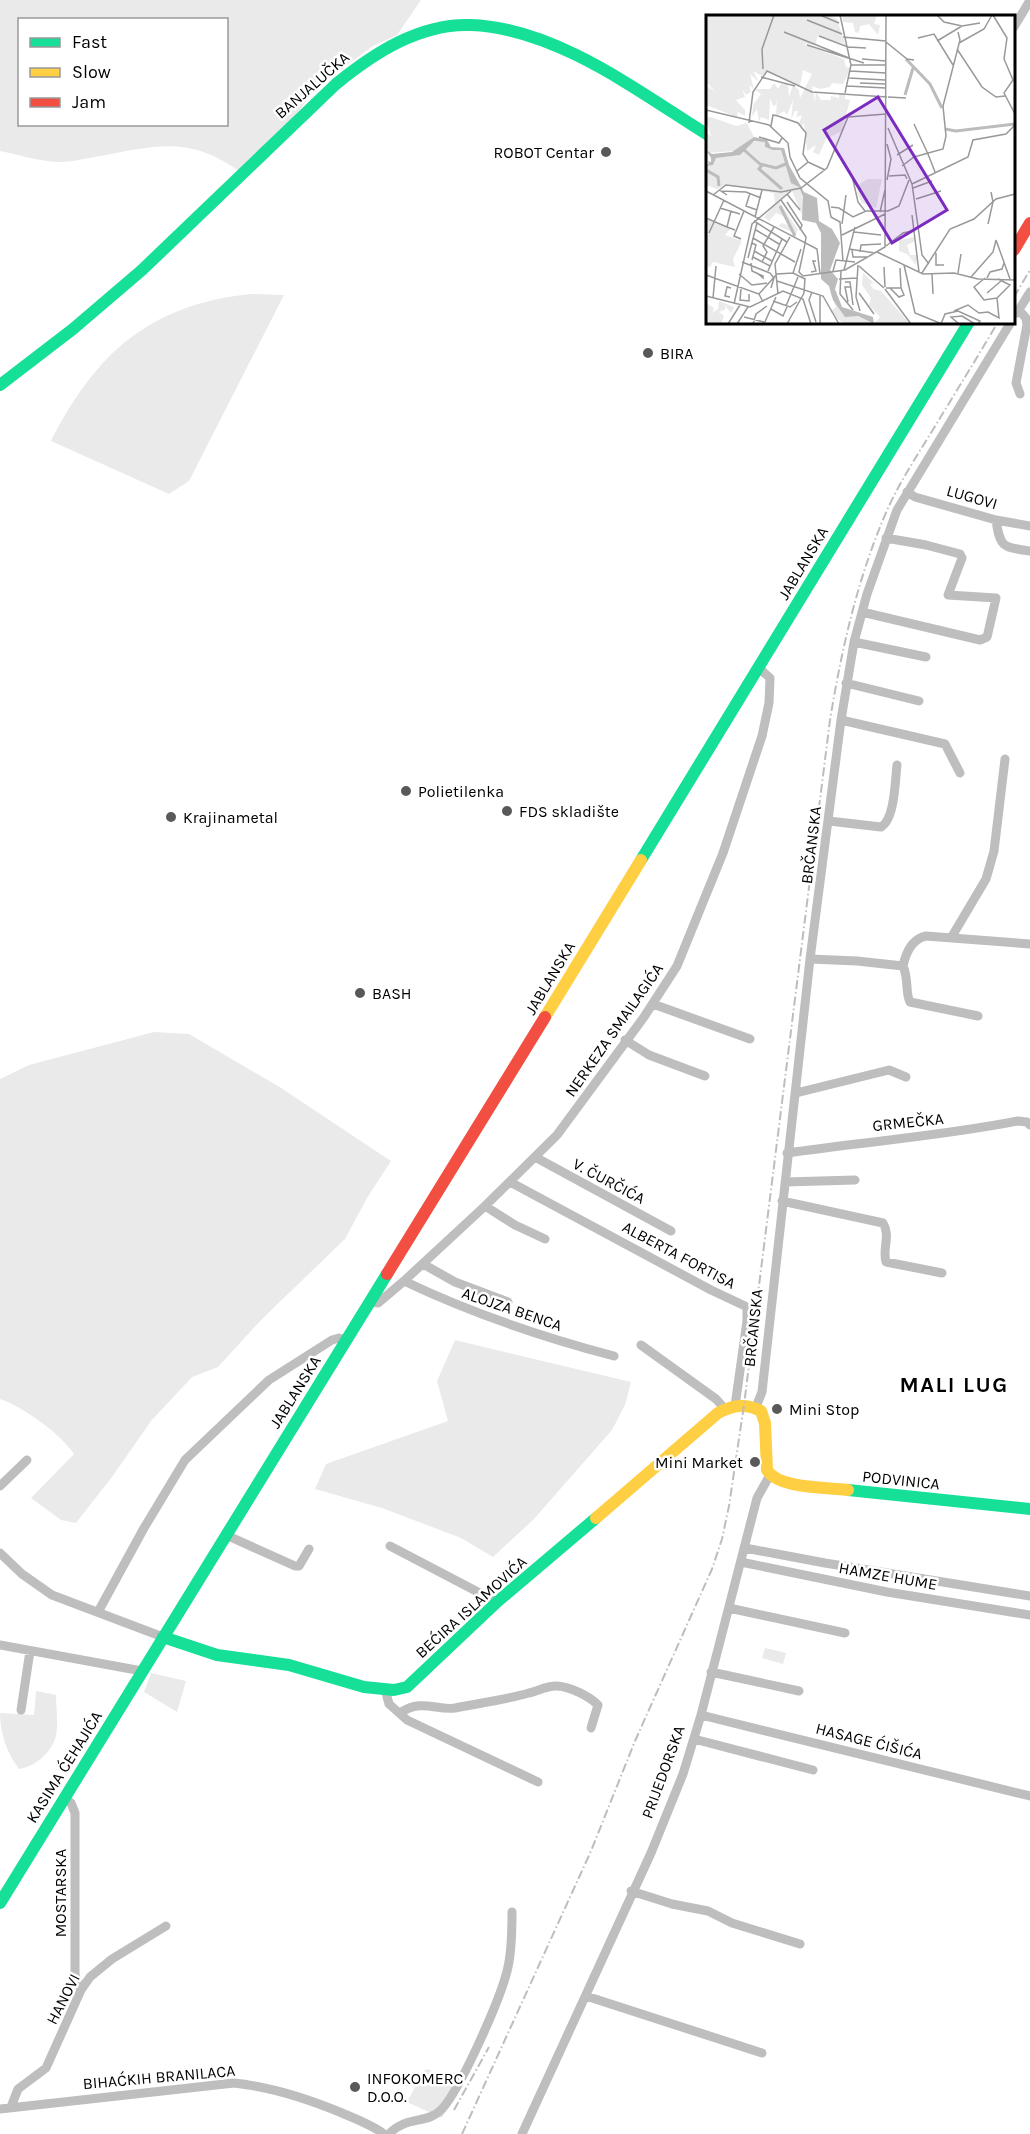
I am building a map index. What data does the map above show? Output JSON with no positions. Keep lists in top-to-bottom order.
{
  "streets": {
    "main road": [
      "BANJALUČKA",
      "JABLANSKA",
      "PODVINICA",
      "BEĆIRA ISLAMOVIĆA",
      "KASIMA ĆEHAJIĆA"
    ],
    "street": [
      "LUGOVI",
      "BRČANSKA",
      "NERKEZA SMAILAGIĆA",
      "GRMEČKA",
      "V. ČURČIĆA",
      "ALBERTA FORTISA",
      "ALOJZA BENCA",
      "HAMZE HUME",
      "HASAGE ĆIŠIĆA",
      "PRIJEDORSKA",
      "MOSTARSKA",
      "HANOVI",
      "BIHAĆKIH BRANILACA"
    ]
  },
  "crossings": [
    ["LUGOVI", "BRČANSKA"],
    ["JABLANSKA", "NERKEZA SMAILAGIĆA"],
    ["JABLANSKA", "BEĆIRA ISLAMOVIĆA"],
    ["JABLANSKA", "KASIMA ĆEHAJIĆA"],
    ["BRČANSKA", "GRMEČKA"],
    ["NERKEZA SMAILAGIĆA", "V. ČURČIĆA"],
    ["NERKEZA SMAILAGIĆA", "ALBERTA FORTISA"],
    ["NERKEZA SMAILAGIĆA", "ALOJZA BENCA"],
    ["ALBERTA FORTISA", "BEĆIRA ISLAMOVIĆA"],
    ["PODVINICA", "PRIJEDORSKA"],
    ["HAMZE HUME", "PRIJEDORSKA"],
    ["HASAGE ĆIŠIĆA", "PRIJEDORSKA"],
    ["KASIMA ĆEHAJIĆA", "MOSTARSKA"],
    ["MOSTARSKA", "HANOVI"],
    ["HANOVI", "BIHAĆKIH BRANILACA"]
  ],
  "districts": ["MALI LUG"],
  "places": [
    "ROBOT Centar",
    "BIRA",
    "Polietilenka",
    "FDS skladište",
    "Krajinametal",
    "BASH",
    "Mini Stop",
    "Mini Market",
    "INFOKOMERC D.O.O."
  ],
  "legend": ["Fast", "Slow", "Jam"]
}
